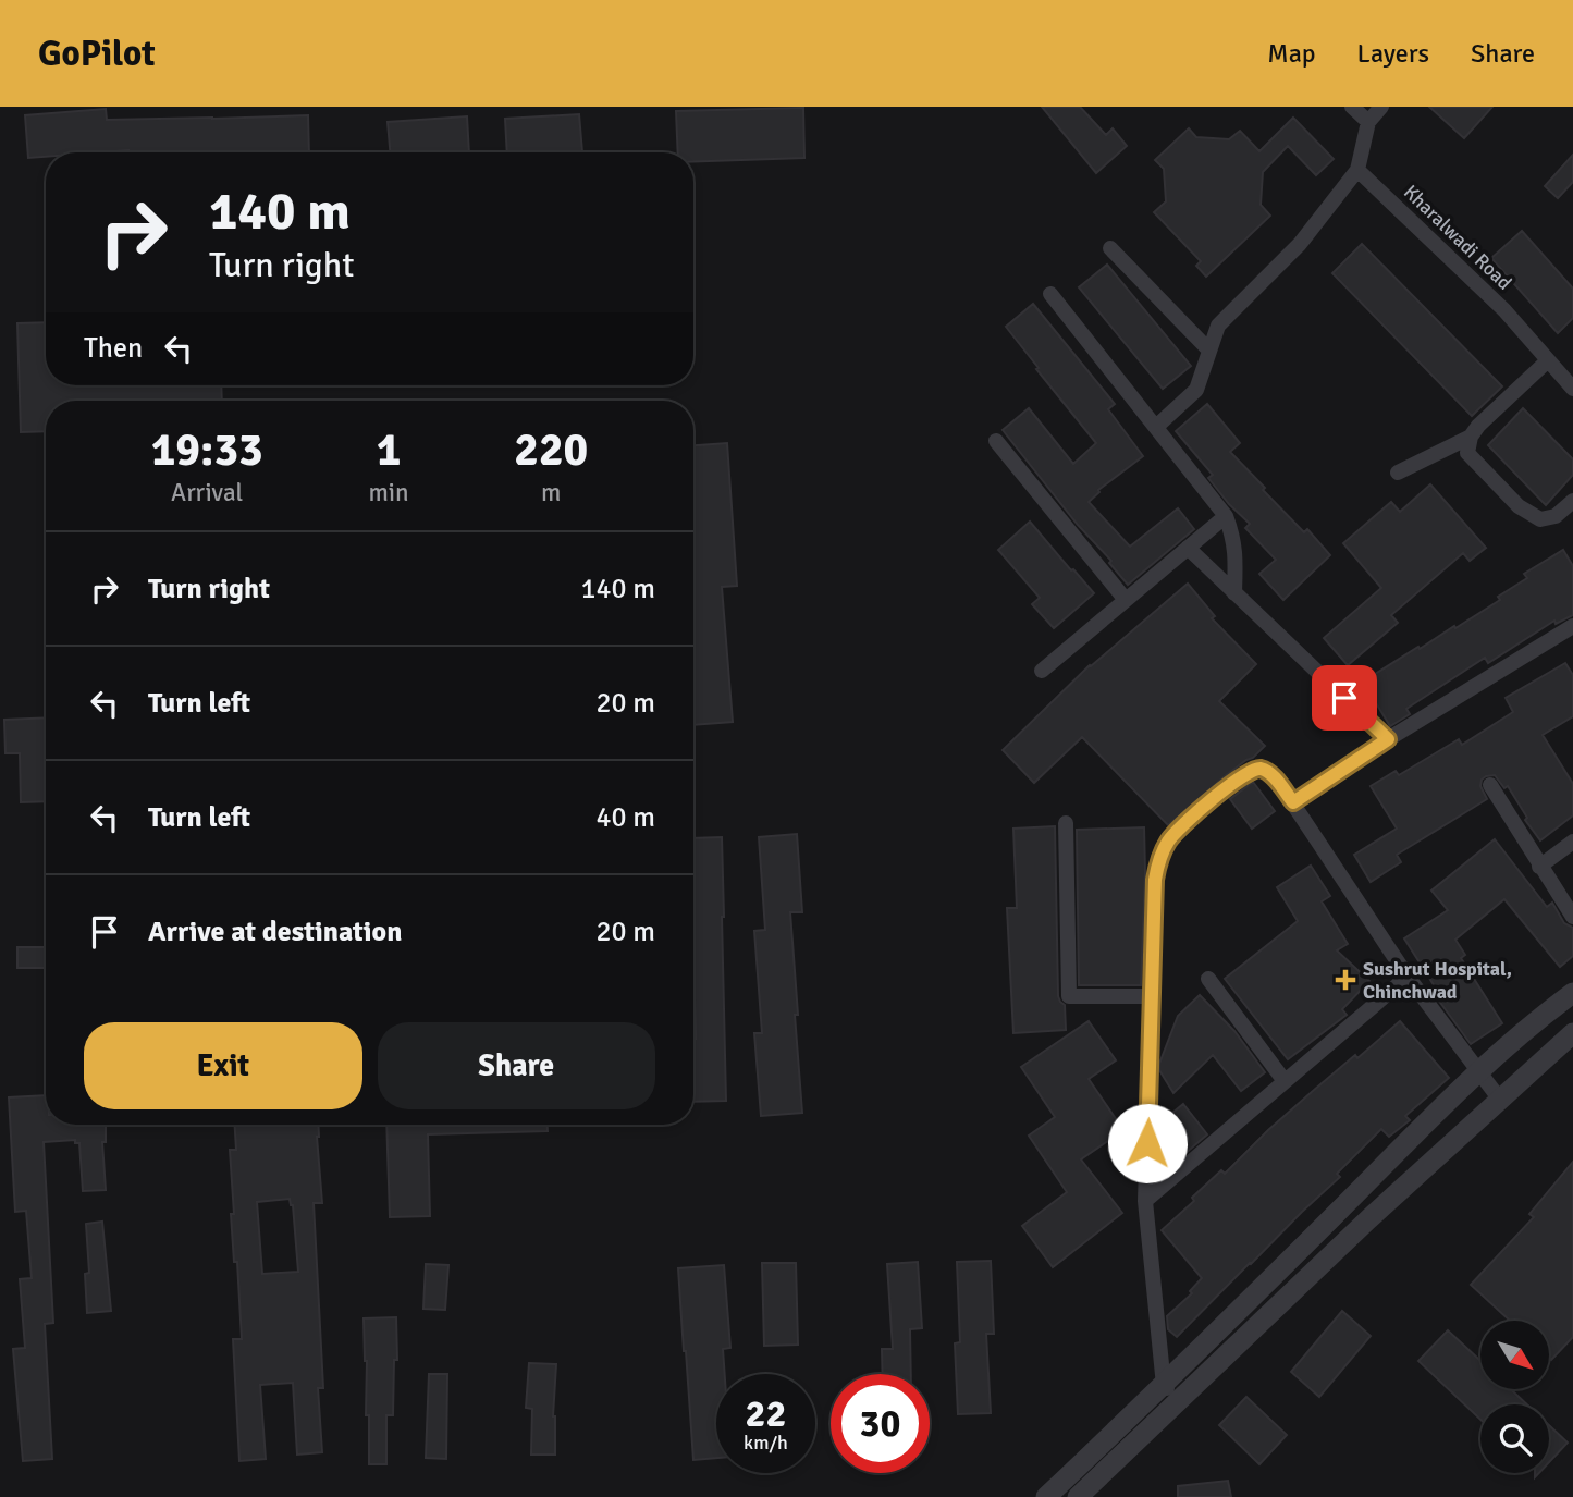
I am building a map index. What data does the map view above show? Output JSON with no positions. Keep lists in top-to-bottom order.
{
  "streets": {
    "street": ["Kharalwadi Road"]
  },
  "places": {
    "health": ["Sushrut Hospital, Chinchwad"]
  },
  "north": "bottom right",
  "page": {
    "header": "GoPilot",
    "nav": ["Map", "Layers", "Share"],
    "turn": ["140 m", "Turn right"],
    "then": "Then",
    "eta": [
      "19:33",
      "Arrival",
      "1",
      "min",
      "220",
      "m"
    ],
    "list": [
      {
        "name": "Turn right",
        "value": "140 m"
      },
      {
        "name": "Turn left",
        "value": "20 m"
      },
      {
        "name": "Turn left",
        "value": "40 m"
      },
      {
        "name": "Arrive at destination",
        "value": "20 m"
      }
    ],
    "buttons": ["Exit", "Share"],
    "speed": "22 km/h",
    "limit": "30"
  }
}
